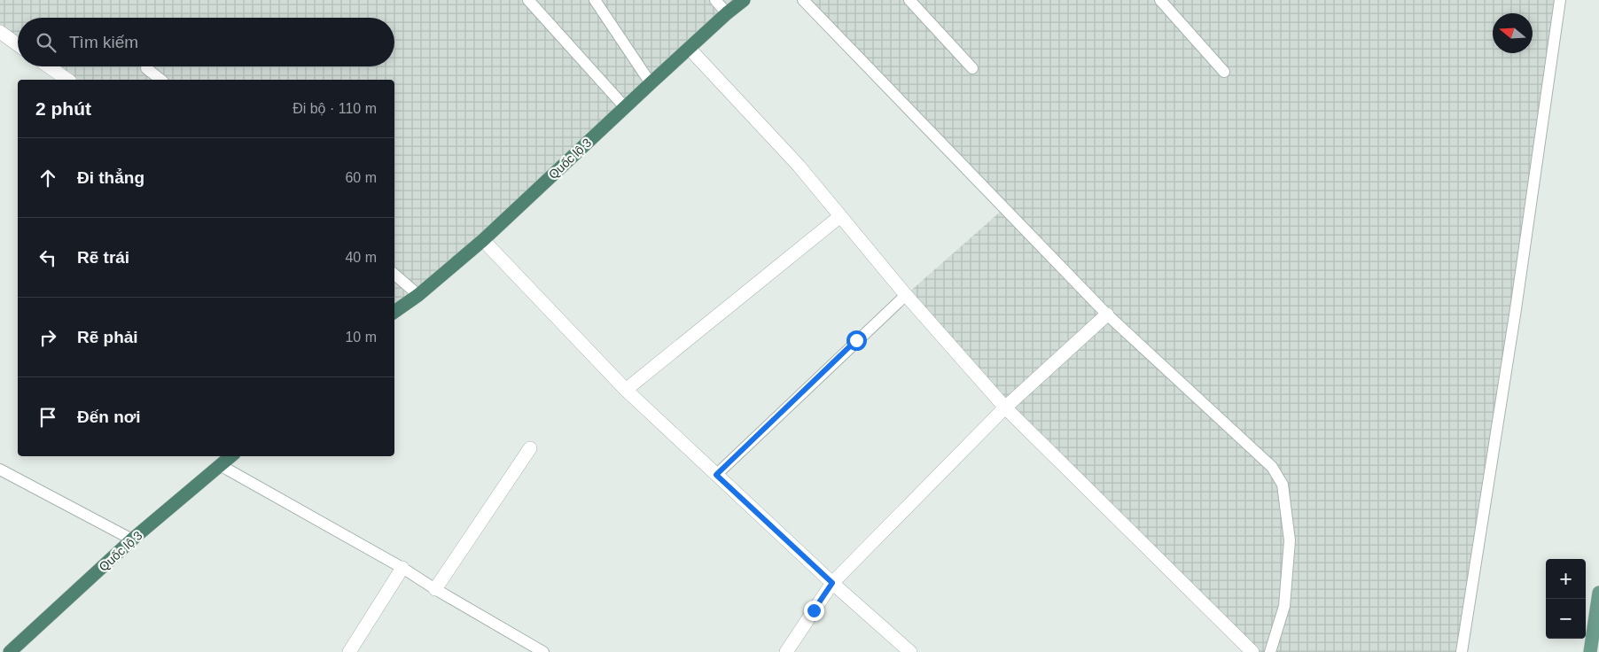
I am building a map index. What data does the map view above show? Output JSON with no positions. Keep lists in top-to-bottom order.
{
  "streets": {
    "highway": ["Quốc lộ 3"]
  },
  "north": "left",
  "page": {
    "search": "Tìm kiếm",
    "heading": ["2 phút", "Đi bộ · 110 m"],
    "list": [
      ["Đi thẳng", "60 m"],
      ["Rẽ trái", "40 m"],
      ["Rẽ phải", "10 m"],
      "Đến nơi"
    ],
    "map_buttons": ["+", "−"]
  }
}
